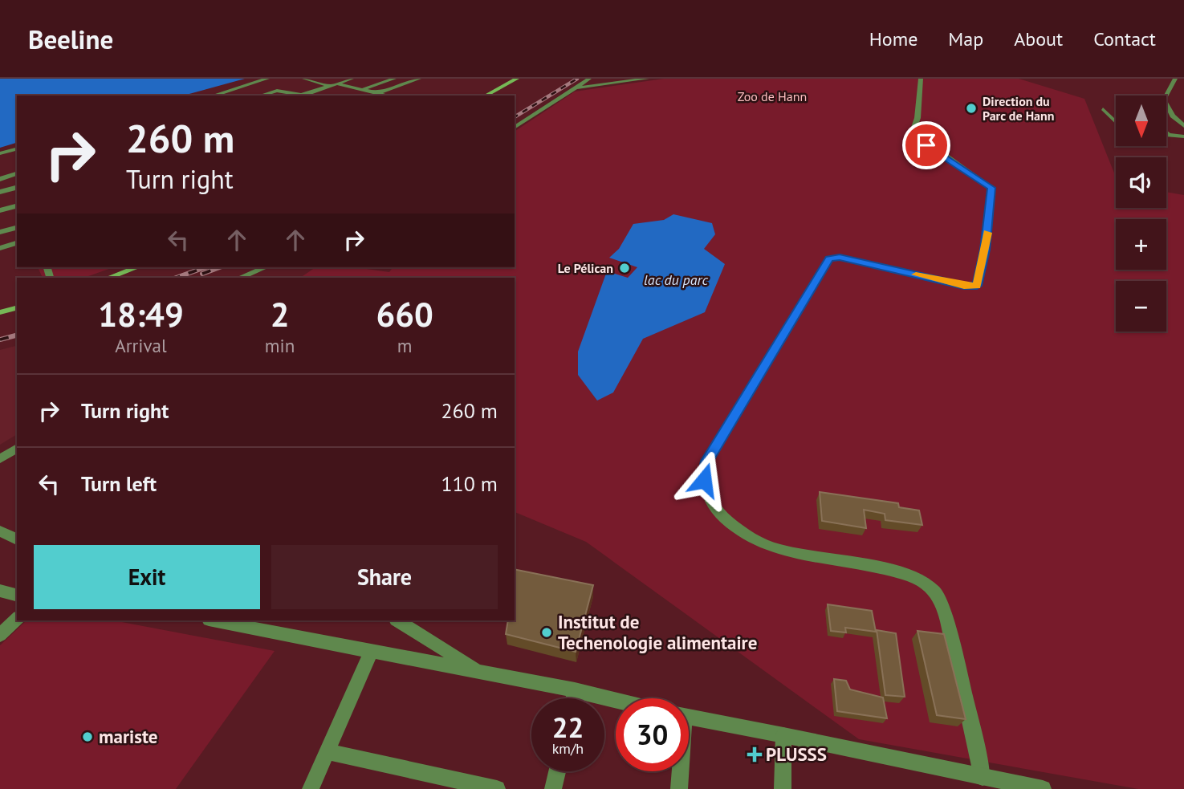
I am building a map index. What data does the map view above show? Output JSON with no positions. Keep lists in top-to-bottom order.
{
  "water": ["lac du parc"],
  "parks": ["Zoo de Hann"],
  "places": {
    "other": [
      "Direction du Parc de Hann",
      "Le Pélican",
      "Institut de Techenologie alimentaire",
      "mariste"
    ],
    "health": ["PLUSSS"]
  },
  "north": "bottom",
  "page": {
    "header": "Beeline",
    "nav": [
      "Home",
      "Map",
      "About",
      "Contact"
    ],
    "map_buttons": ["+", "−"],
    "turn": ["260 m", "Turn right"],
    "eta": [
      "18:49",
      "Arrival",
      "2",
      "min",
      "660",
      "m"
    ],
    "list": [
      {
        "name": "Turn right",
        "value": "260 m"
      },
      {
        "name": "Turn left",
        "value": "110 m"
      }
    ],
    "buttons": ["Exit", "Share"],
    "speed": "22 km/h",
    "limit": "30"
  }
}
